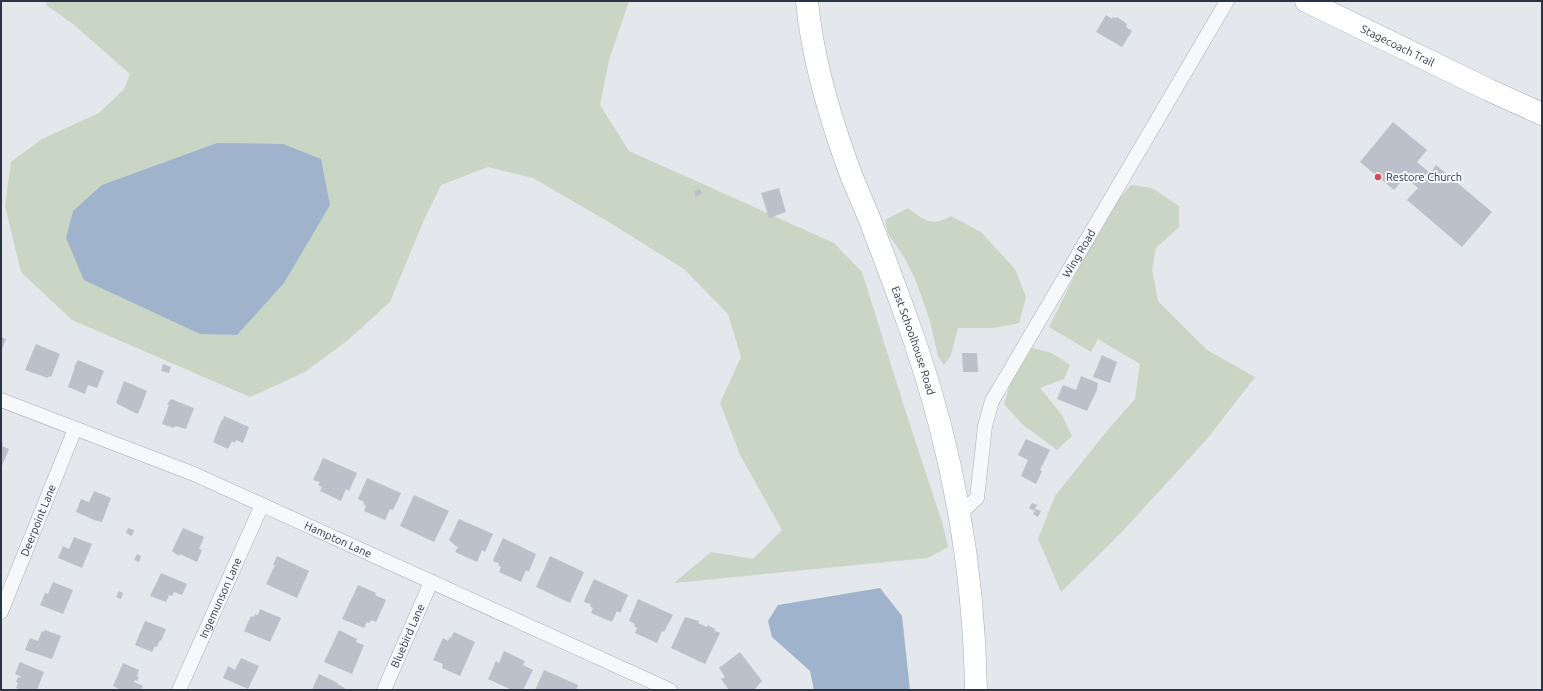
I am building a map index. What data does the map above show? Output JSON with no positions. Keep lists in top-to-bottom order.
{
  "streets": {
    "main road": ["Stagecoach Trail", "East Schoolhouse Road"],
    "street": [
      "Wing Road",
      "Deerpoint Lane",
      "Hampton Lane",
      "Ingemunson Lane",
      "Bluebird Lane"
    ]
  },
  "crossings": [
    ["Wing Road", "East Schoolhouse Road"],
    ["Deerpoint Lane", "Hampton Lane"],
    ["Hampton Lane", "Ingemunson Lane"],
    ["Hampton Lane", "Bluebird Lane"]
  ],
  "places": ["Restore Church"]
}
